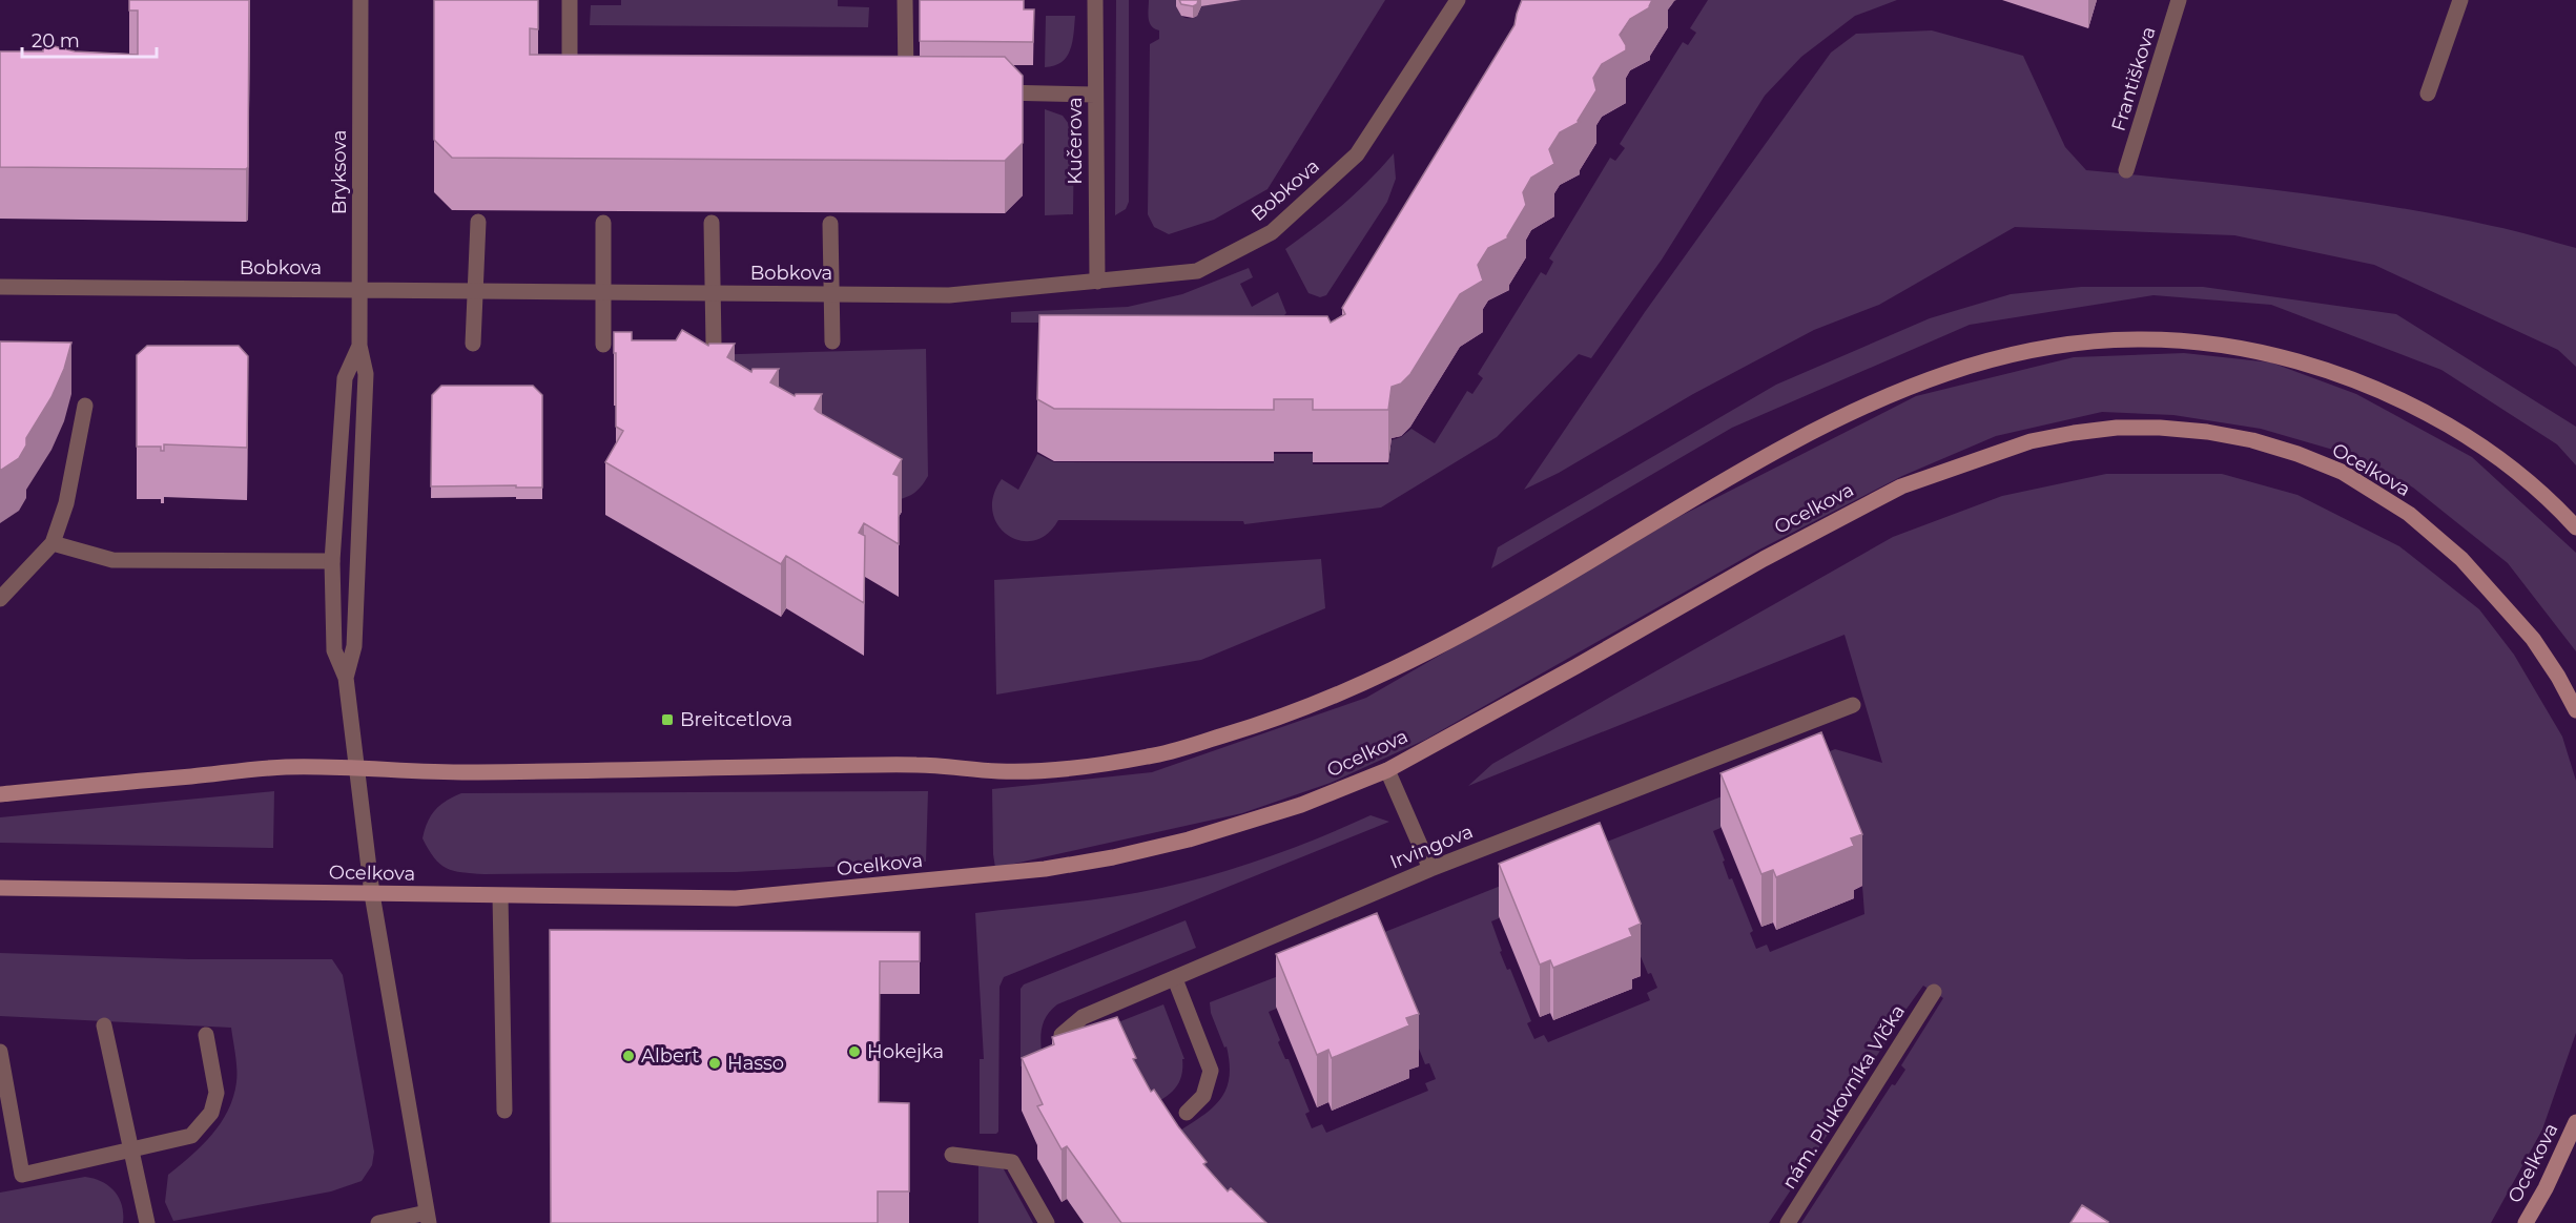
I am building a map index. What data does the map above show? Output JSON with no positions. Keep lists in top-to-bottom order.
{
  "streets": {
    "street": [
      "Františkova",
      "Kučerova",
      "Bryksova",
      "Bobkova",
      "Ocelkova",
      "Irvingova",
      "nám. Plukovníka Vlčka"
    ]
  },
  "crossings": [
    ["Kučerova", "Bobkova"],
    ["Bryksova", "Bobkova"]
  ],
  "places": {
    "transit": ["Breitcetlova"],
    "other": ["Hokejka", "Albert", "Hasso"]
  },
  "scale_bar": "20 m"
}
